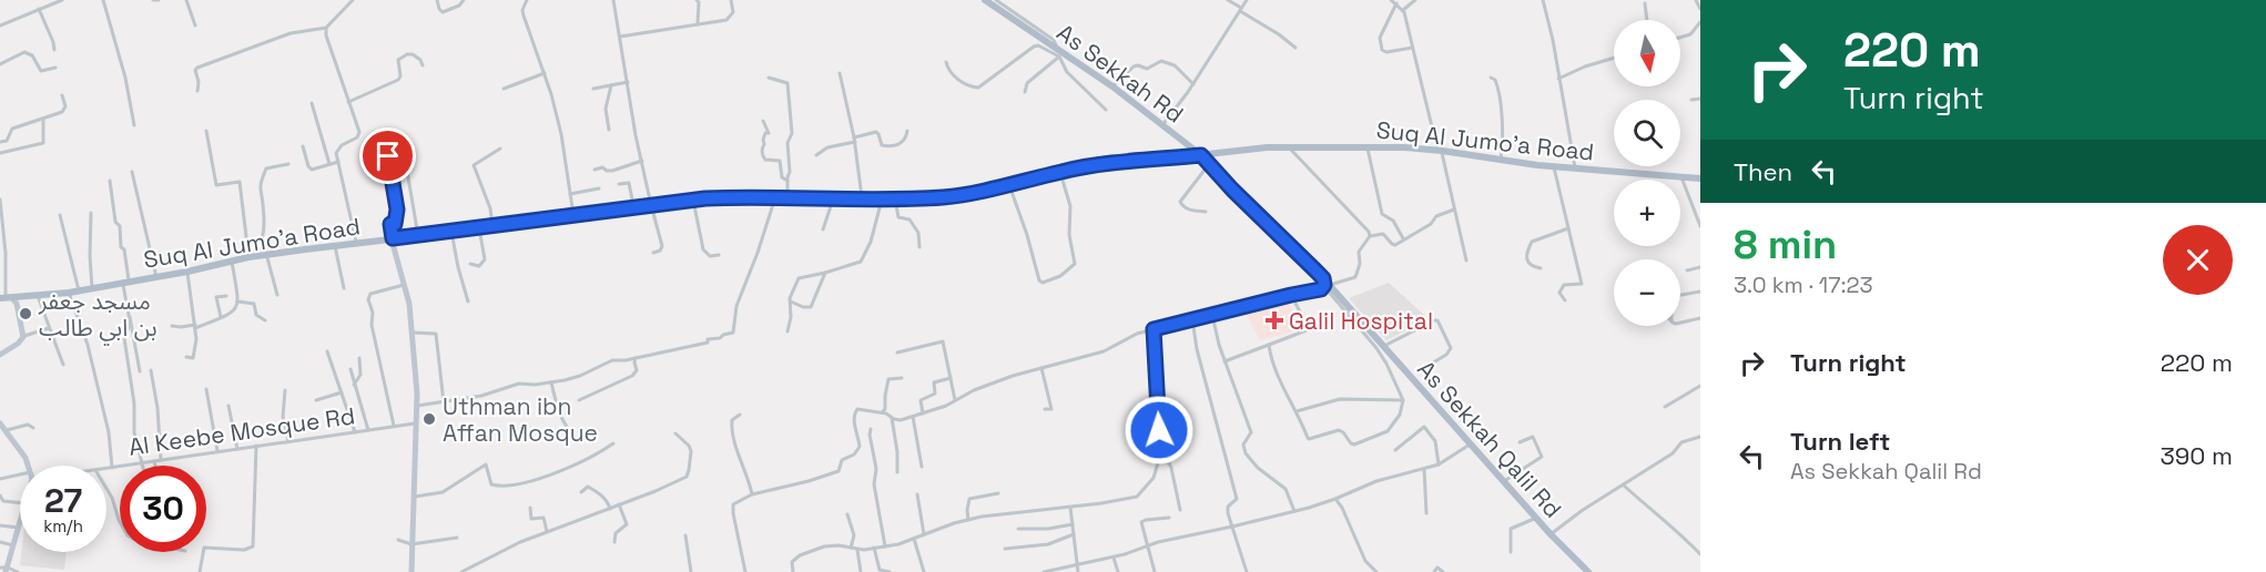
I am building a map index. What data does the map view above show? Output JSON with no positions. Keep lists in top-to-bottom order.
{
  "streets": {
    "main road": ["As Sekkah Rd", "Suq Al Jumo’a Road", "As Sekkah Qalil Rd"],
    "street": ["Al Keebe Mosque Rd"]
  },
  "crossings": [
    ["As Sekkah Rd", "Suq Al Jumo’a Road"],
    ["As Sekkah Rd", "As Sekkah Qalil Rd"],
    ["Suq Al Jumo’a Road", "As Sekkah Qalil Rd"]
  ],
  "places": {
    "other": ["مسجد جعفر بن ابي طالب", "Uthman ibn Affan Mosque"],
    "health": ["Galil Hospital"]
  },
  "north": "bottom",
  "page": {
    "turn": ["220 m", "Turn right"],
    "map_buttons": ["+", "−"],
    "then": "Then",
    "heading": ["8 min", "3.0 km · 17:23"],
    "list": [
      {
        "name": "Turn right",
        "value": "220 m"
      },
      {
        "name": "Turn left",
        "note": "As Sekkah Qalil Rd",
        "value": "390 m"
      }
    ],
    "speed": "27 km/h",
    "limit": "30"
  }
}
